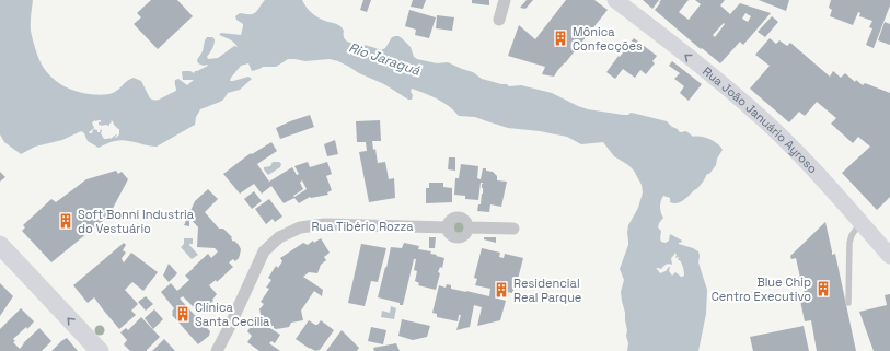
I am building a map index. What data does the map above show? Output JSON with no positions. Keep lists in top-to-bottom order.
{
  "streets": {
    "main road": ["Rua João Januário Ayroso"],
    "street": ["Rua Tibério Rozza"]
  },
  "one_way": ["Rua João Januário Ayroso"],
  "water": ["Rio Jaraguá"],
  "places": {
    "building": [
      "Mônica Confecções",
      "Soft Bonni Industria do Vestuário",
      "Blue Chip Centro Executivo",
      "Residencial Real Parque",
      "Clínica Santa Cecília"
    ]
  }
}
